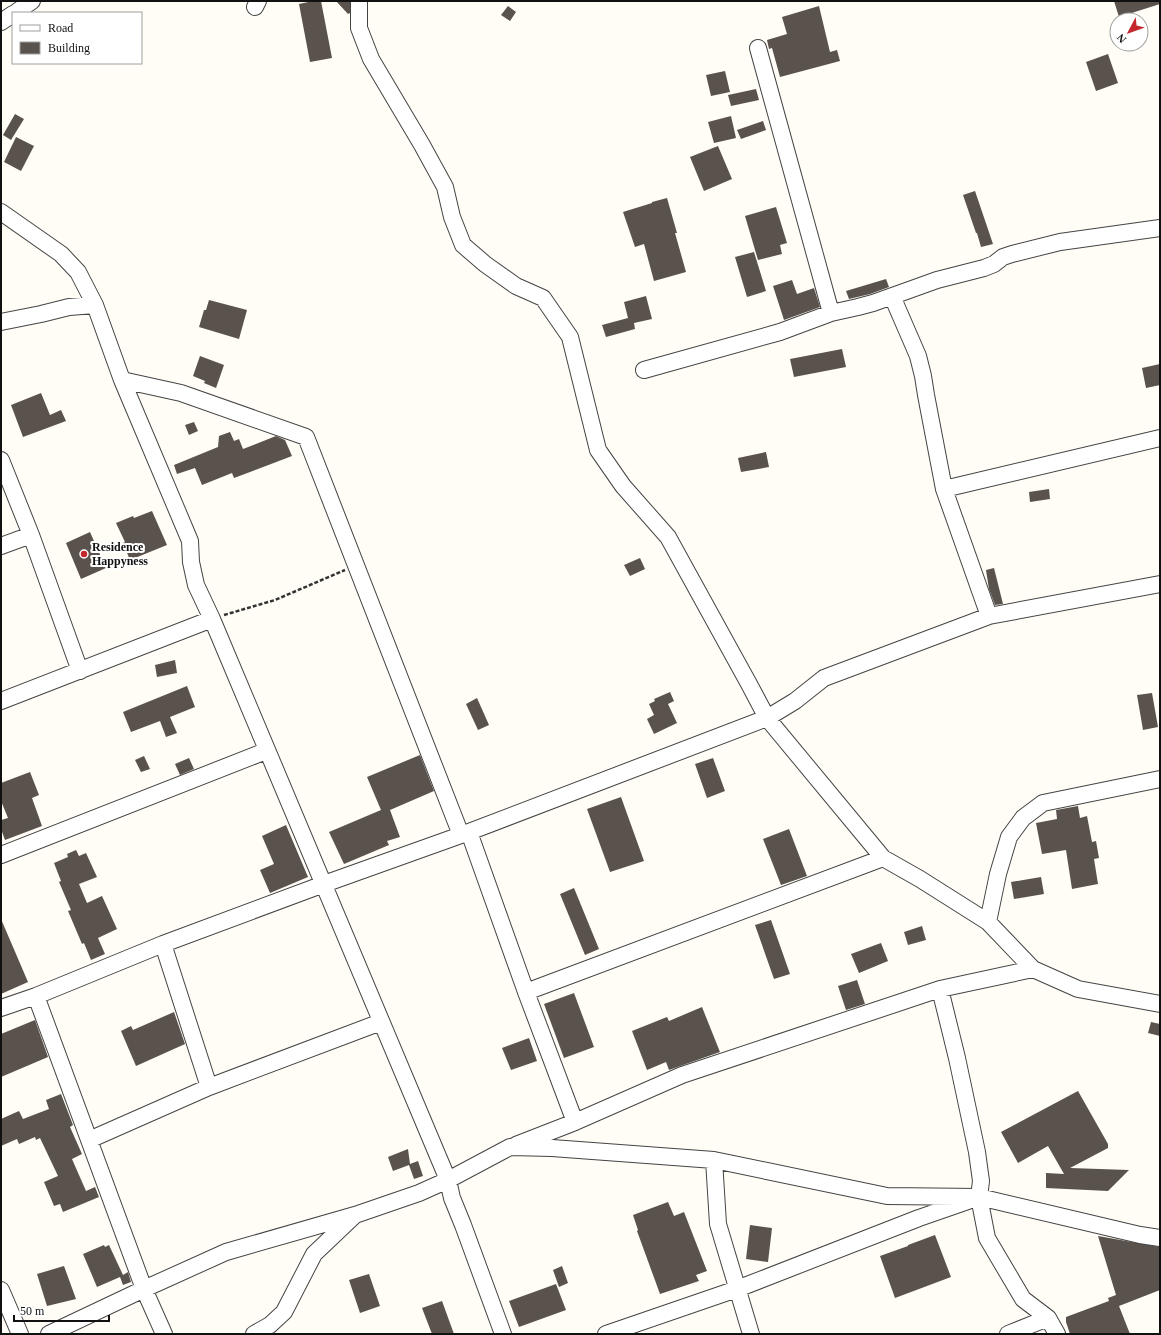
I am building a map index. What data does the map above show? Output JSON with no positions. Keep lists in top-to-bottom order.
{
  "places": ["Residence Happyness"],
  "legend": ["Road", "Building"],
  "scale_bar": "50 m",
  "north": "bottom left"
}
